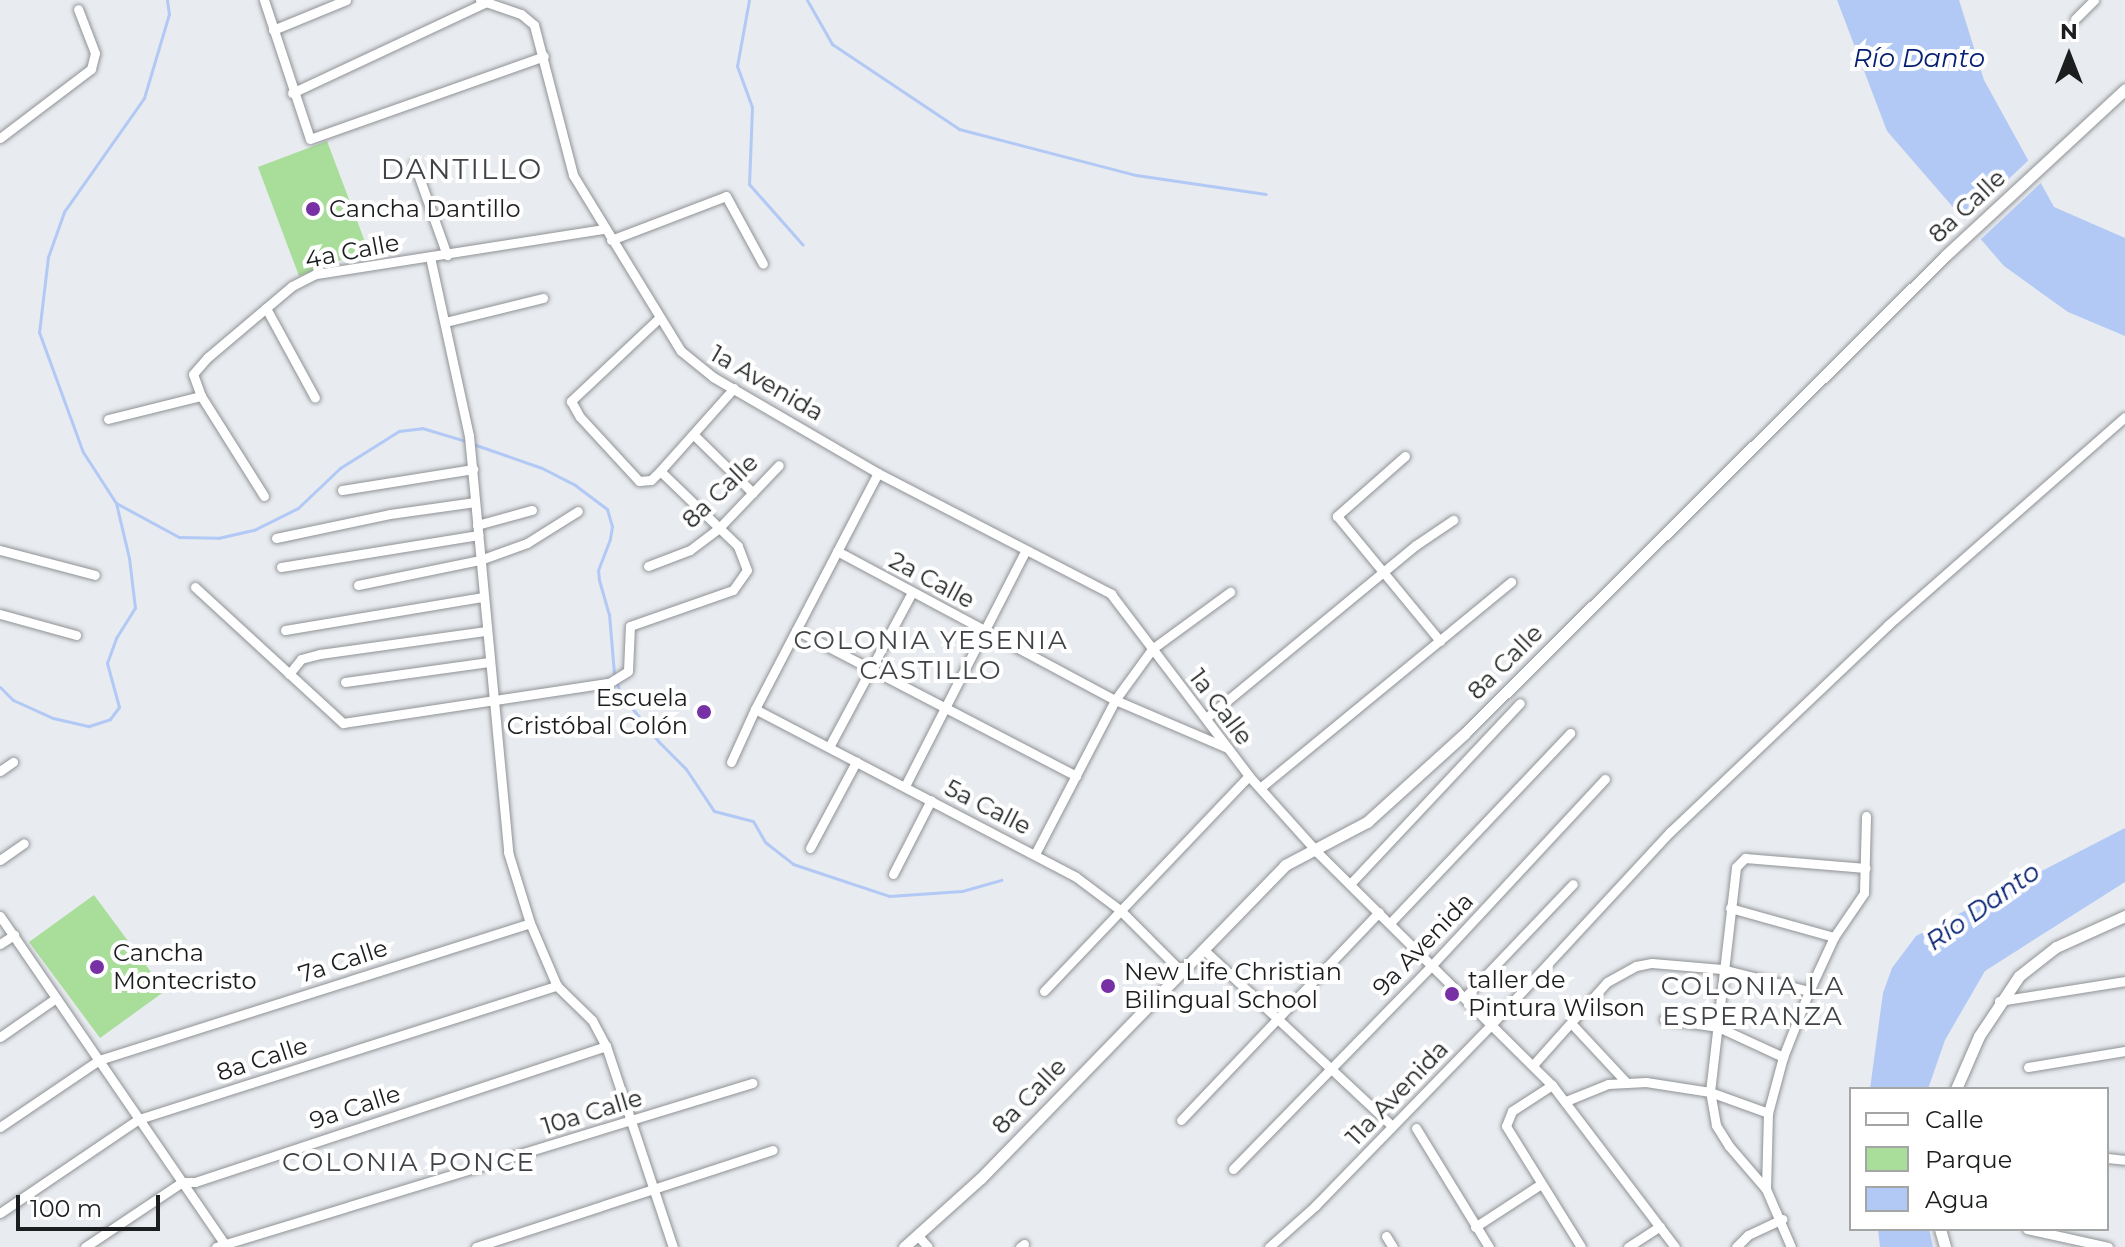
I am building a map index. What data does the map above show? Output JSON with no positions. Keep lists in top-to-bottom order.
{
  "streets": {
    "street": [
      "8a Calle",
      "4a Calle",
      "1a Avenida",
      "2a Calle",
      "1a Calle",
      "5a Calle",
      "9a Avenida",
      "7a Calle",
      "11a Avenida",
      "9a Calle",
      "10a Calle"
    ]
  },
  "crossings": [
    ["8a Calle", "1a Calle"],
    ["8a Calle", "5a Calle"],
    ["4a Calle", "1a Avenida"],
    ["1a Avenida", "1a Calle"],
    ["2a Calle", "1a Calle"],
    ["1a Calle", "9a Avenida"],
    ["1a Calle", "11a Avenida"]
  ],
  "districts": [
    "DANTILLO",
    "COLONIA YESENIA CASTILLO",
    "COLONIA LA ESPERANZA",
    "COLONIA PONCE"
  ],
  "water": ["Río Danto"],
  "places": [
    "Cancha Dantillo",
    "Escuela Cristóbal Colón",
    "Cancha Montecristo",
    "New Life Christian Bilingual School",
    "taller de Pintura Wilson"
  ],
  "legend": ["Calle", "Parque", "Agua"],
  "scale_bar": "100 m",
  "north": "top"
}
